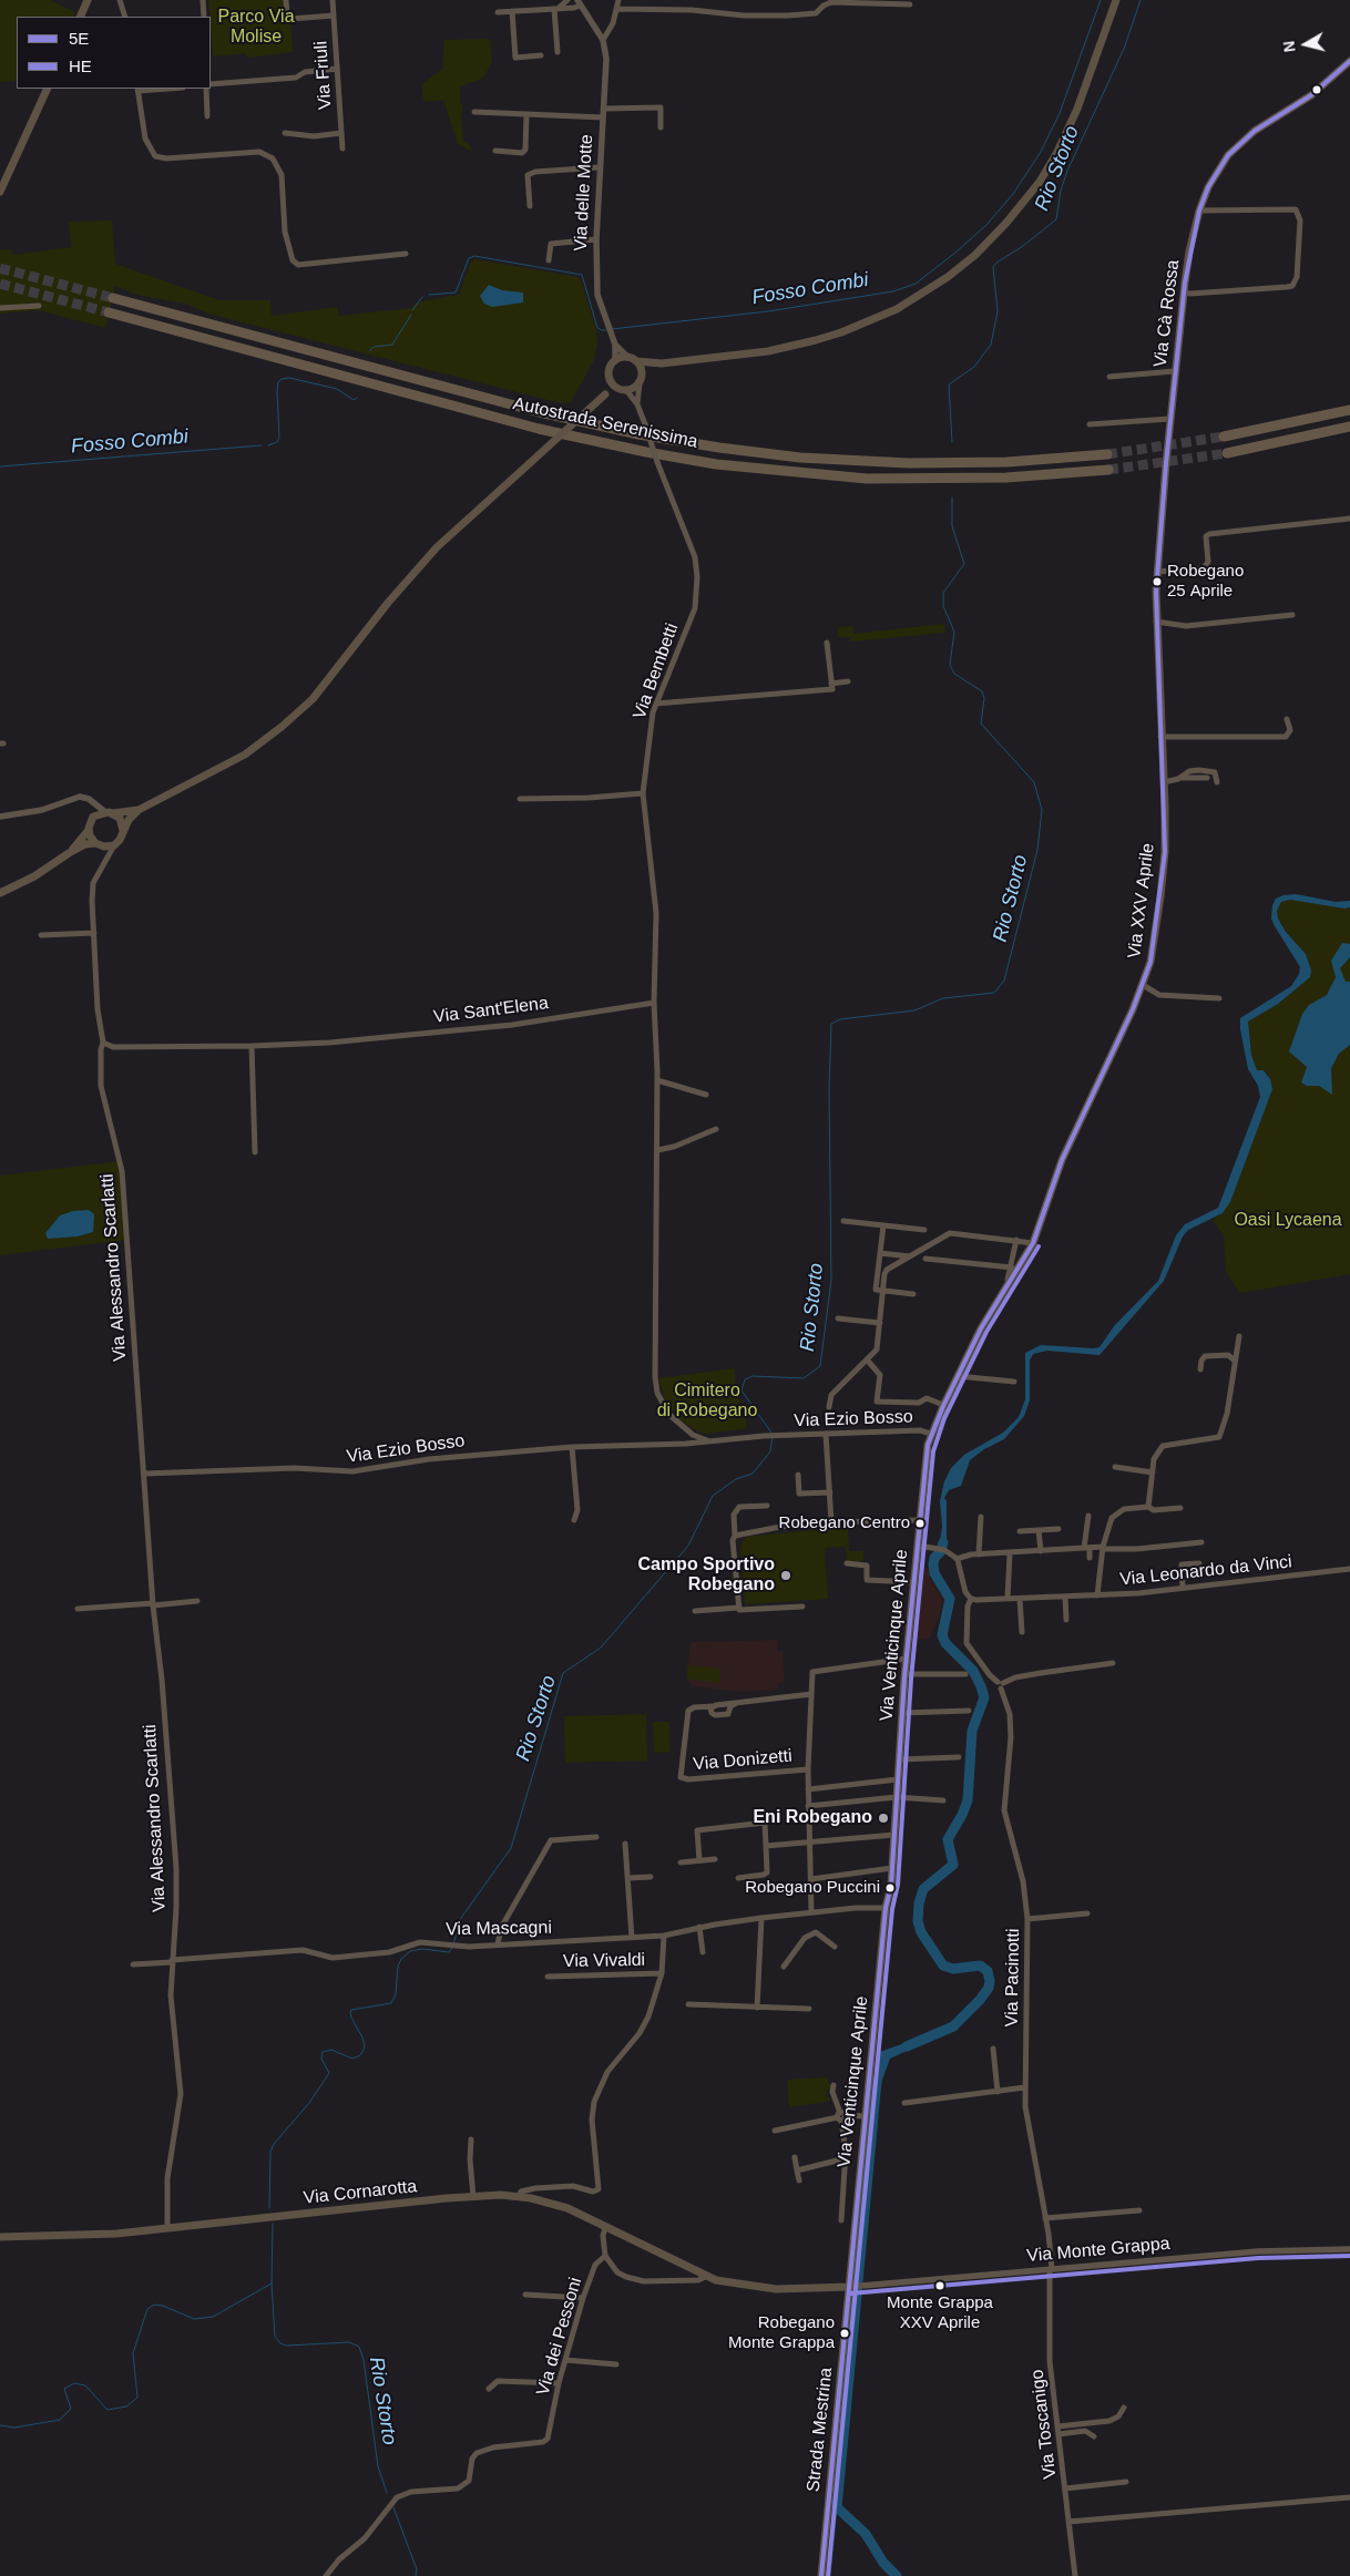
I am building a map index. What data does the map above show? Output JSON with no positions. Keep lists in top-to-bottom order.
{
  "streets": {
    "highway": ["Autostrada Serenissima"],
    "main road": [
      "Via Cà Rossa",
      "Via XXV Aprile",
      "Via Venticinque Aprile",
      "Via Cornarotta",
      "Strada Mestrina"
    ],
    "street": [
      "Via Friuli",
      "Via delle Motte",
      "Via Bembetti",
      "Via Sant'Elena",
      "Via Alessandro Scarlatti",
      "Via Ezio Bosso",
      "Via Leonardo da Vinci",
      "Via Donizetti",
      "Via Mascagni",
      "Via Vivaldi",
      "Via Pacinotti",
      "Via Monte Grappa",
      "Via dei Pessoni",
      "Via Toscanigo"
    ]
  },
  "crossings": [
    ["Via Cà Rossa", "Via XXV Aprile"],
    ["Via Bembetti", "Via Sant'Elena"],
    ["Via XXV Aprile", "Via Venticinque Aprile"],
    ["Via Sant'Elena", "Via Alessandro Scarlatti"],
    ["Via Alessandro Scarlatti", "Via Ezio Bosso"],
    ["Via Alessandro Scarlatti", "Via Mascagni"],
    ["Via Alessandro Scarlatti", "Via Cornarotta"],
    ["Via Ezio Bosso", "Via Venticinque Aprile"],
    ["Via Leonardo da Vinci", "Via Pacinotti"],
    ["Via Venticinque Aprile", "Via Donizetti"],
    ["Via Venticinque Aprile", "Via Mascagni"],
    ["Via Venticinque Aprile", "Via Cornarotta"],
    ["Via Venticinque Aprile", "Via Monte Grappa"],
    ["Via Venticinque Aprile", "Strada Mestrina"],
    ["Via Donizetti", "Via Mascagni"],
    ["Via Mascagni", "Via Vivaldi"],
    ["Via Vivaldi", "Via Cornarotta"],
    ["Via Pacinotti", "Via Monte Grappa"],
    ["Via Pacinotti", "Via Toscanigo"],
    ["Via Cornarotta", "Via Monte Grappa"],
    ["Via Cornarotta", "Via dei Pessoni"],
    ["Via Cornarotta", "Strada Mestrina"],
    ["Via Monte Grappa", "Via Toscanigo"],
    ["Via Monte Grappa", "Strada Mestrina"]
  ],
  "water": ["Rio Storto", "Fosso Combi"],
  "parks": ["Parco Via Molise", "Oasi Lycaena", "Cimitero di Robegano"],
  "places": [
    "Robegano 25 Aprile",
    "Robegano Centro",
    "Campo Sportivo Robegano",
    "Eni Robegano",
    "Robegano Puccini",
    "Monte Grappa XXV Aprile",
    "Robegano Monte Grappa"
  ],
  "lines": ["transit line 5E", "transit line HE"],
  "legend": ["5E", "HE"],
  "north": "left"
}
